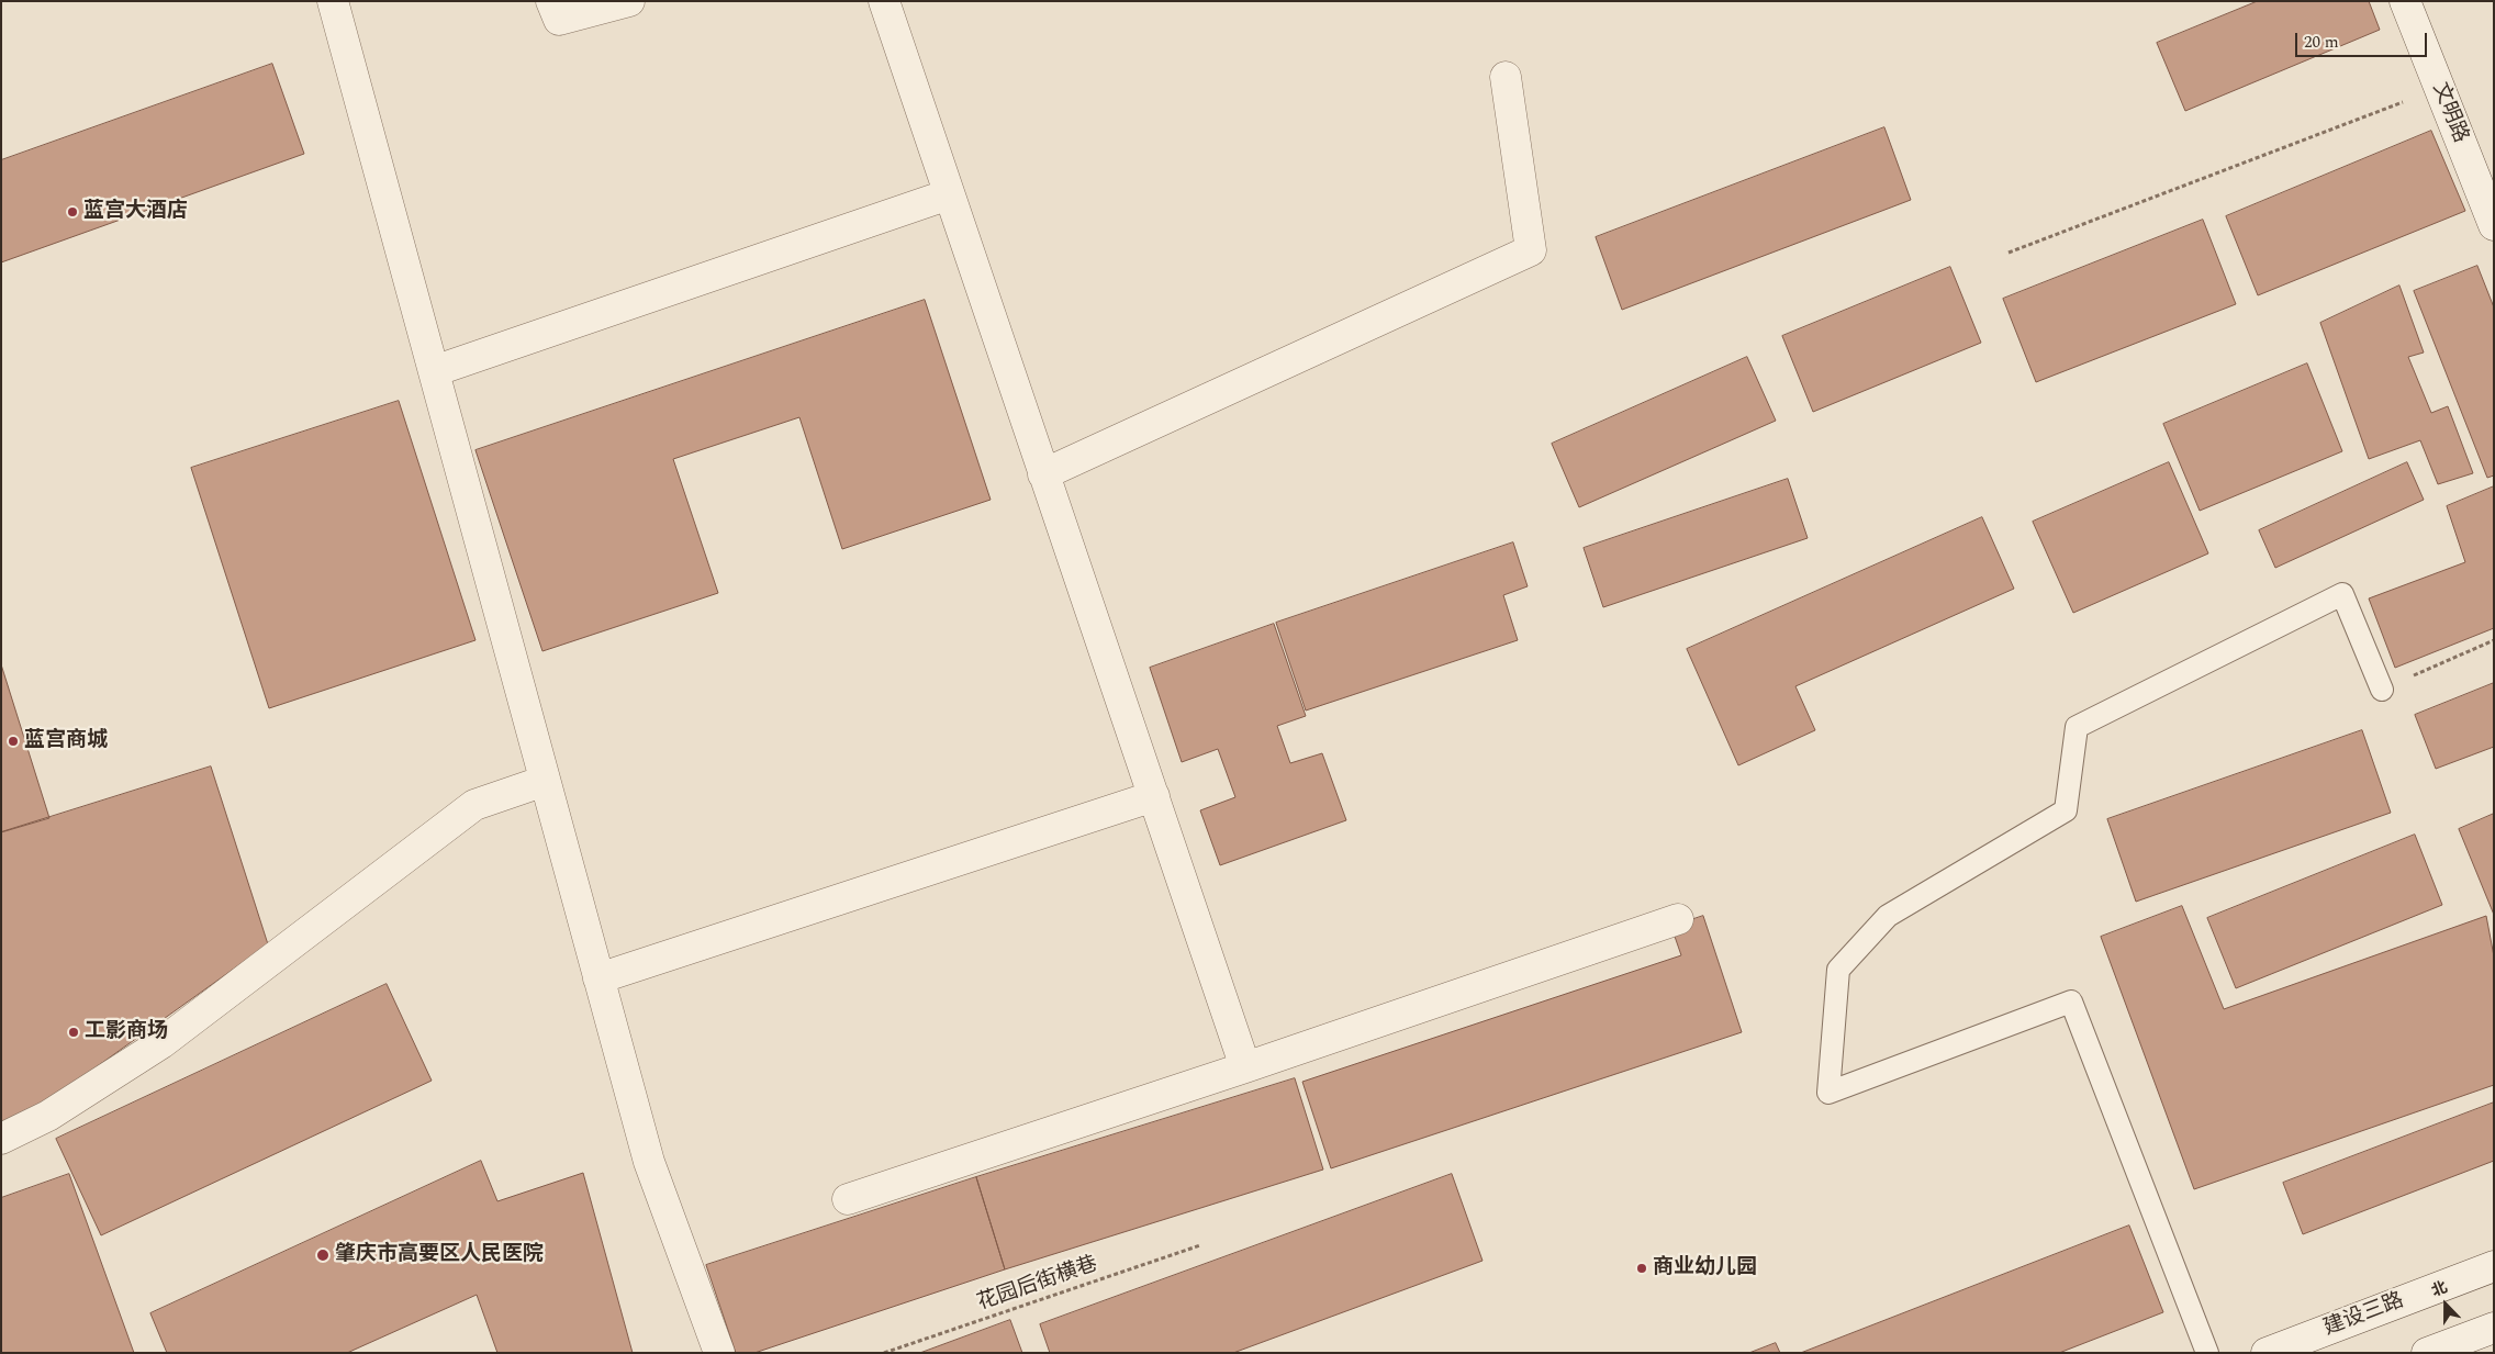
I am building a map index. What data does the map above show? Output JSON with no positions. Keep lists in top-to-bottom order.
{
  "streets": {
    "street": ["文明路", "建设三路"],
    "path": ["花园后街横巷"]
  },
  "places": [
    "蓝宫大酒店",
    "蓝宫商城",
    "工影商场",
    "肇庆市高要区人民医院",
    "商业幼儿园"
  ],
  "scale_bar": "20 m",
  "north": "top"
}
